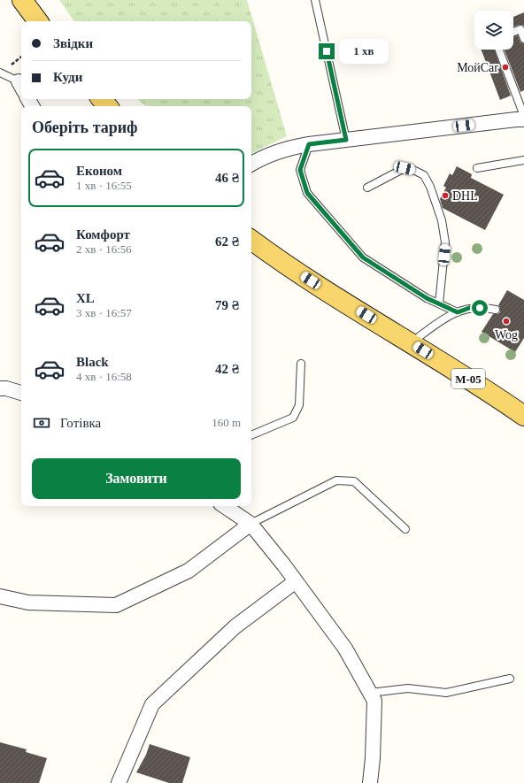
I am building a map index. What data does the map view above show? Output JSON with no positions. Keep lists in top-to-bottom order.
{
  "streets": {
    "main road": ["М-05"]
  },
  "places": ["МойCar", "DHL", "Wog"],
  "page": {
    "banner": ["Звідки", "Куди"],
    "bubble": "1 хв",
    "heading": "Оберіть тариф",
    "list": [
      {
        "name": "Економ",
        "note": "1 хв · 16:55",
        "value": "46 ₴"
      },
      {
        "name": "Комфорт",
        "note": "2 хв · 16:56",
        "value": "62 ₴"
      },
      {
        "name": "XL",
        "note": "3 хв · 16:57",
        "value": "79 ₴"
      },
      {
        "name": "Black",
        "note": "4 хв · 16:58",
        "value": "42 ₴"
      }
    ],
    "pay": ["Готівка", "160 m"],
    "buttons": "Замовити"
  }
}
